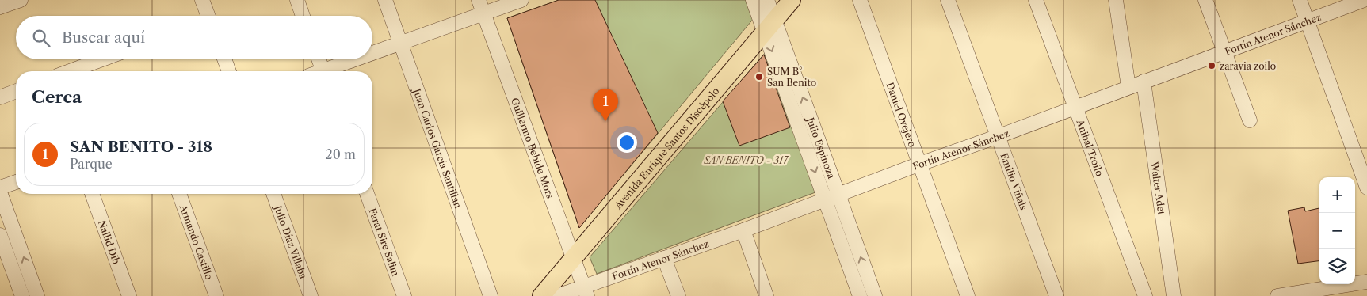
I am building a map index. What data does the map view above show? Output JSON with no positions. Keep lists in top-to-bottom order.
{
  "streets": {
    "main road": ["Avenida Enrique Santos Discépolo"],
    "street": [
      "Fortín Atenor Sánchez",
      "Daniel Ovejero",
      "Juan Carlos García Santillán",
      "Guillermo Bebide Mors",
      "Julio Espinoza",
      "Anibal Troilo",
      "Emilio Viñals",
      "Walter Adet",
      "Nallid Dib",
      "Armando Castillo",
      "Julio Díaz Villaba",
      "Farat Sire Salim"
    ]
  },
  "crossings": [
    ["Fortín Atenor Sánchez", "Daniel Ovejero"],
    ["Fortín Atenor Sánchez", "Guillermo Bebide Mors"],
    ["Fortín Atenor Sánchez", "Julio Espinoza"],
    ["Fortín Atenor Sánchez", "Anibal Troilo"],
    ["Fortín Atenor Sánchez", "Emilio Viñals"],
    ["Fortín Atenor Sánchez", "Walter Adet"],
    ["Guillermo Bebide Mors", "Avenida Enrique Santos Discépolo"],
    ["Avenida Enrique Santos Discépolo", "Julio Espinoza"]
  ],
  "parks": ["SAN BENITO - 317"],
  "places": ["zaravia zoilo", "SUM B° San Benito"],
  "page": {
    "search": "Buscar aquí",
    "heading": "Cerca",
    "pins": "1",
    "list": [
      {
        "mark": "1",
        "name": "SAN BENITO - 318",
        "note": "Parque",
        "value": "20 m"
      }
    ],
    "map_buttons": ["+", "−"]
  }
}
